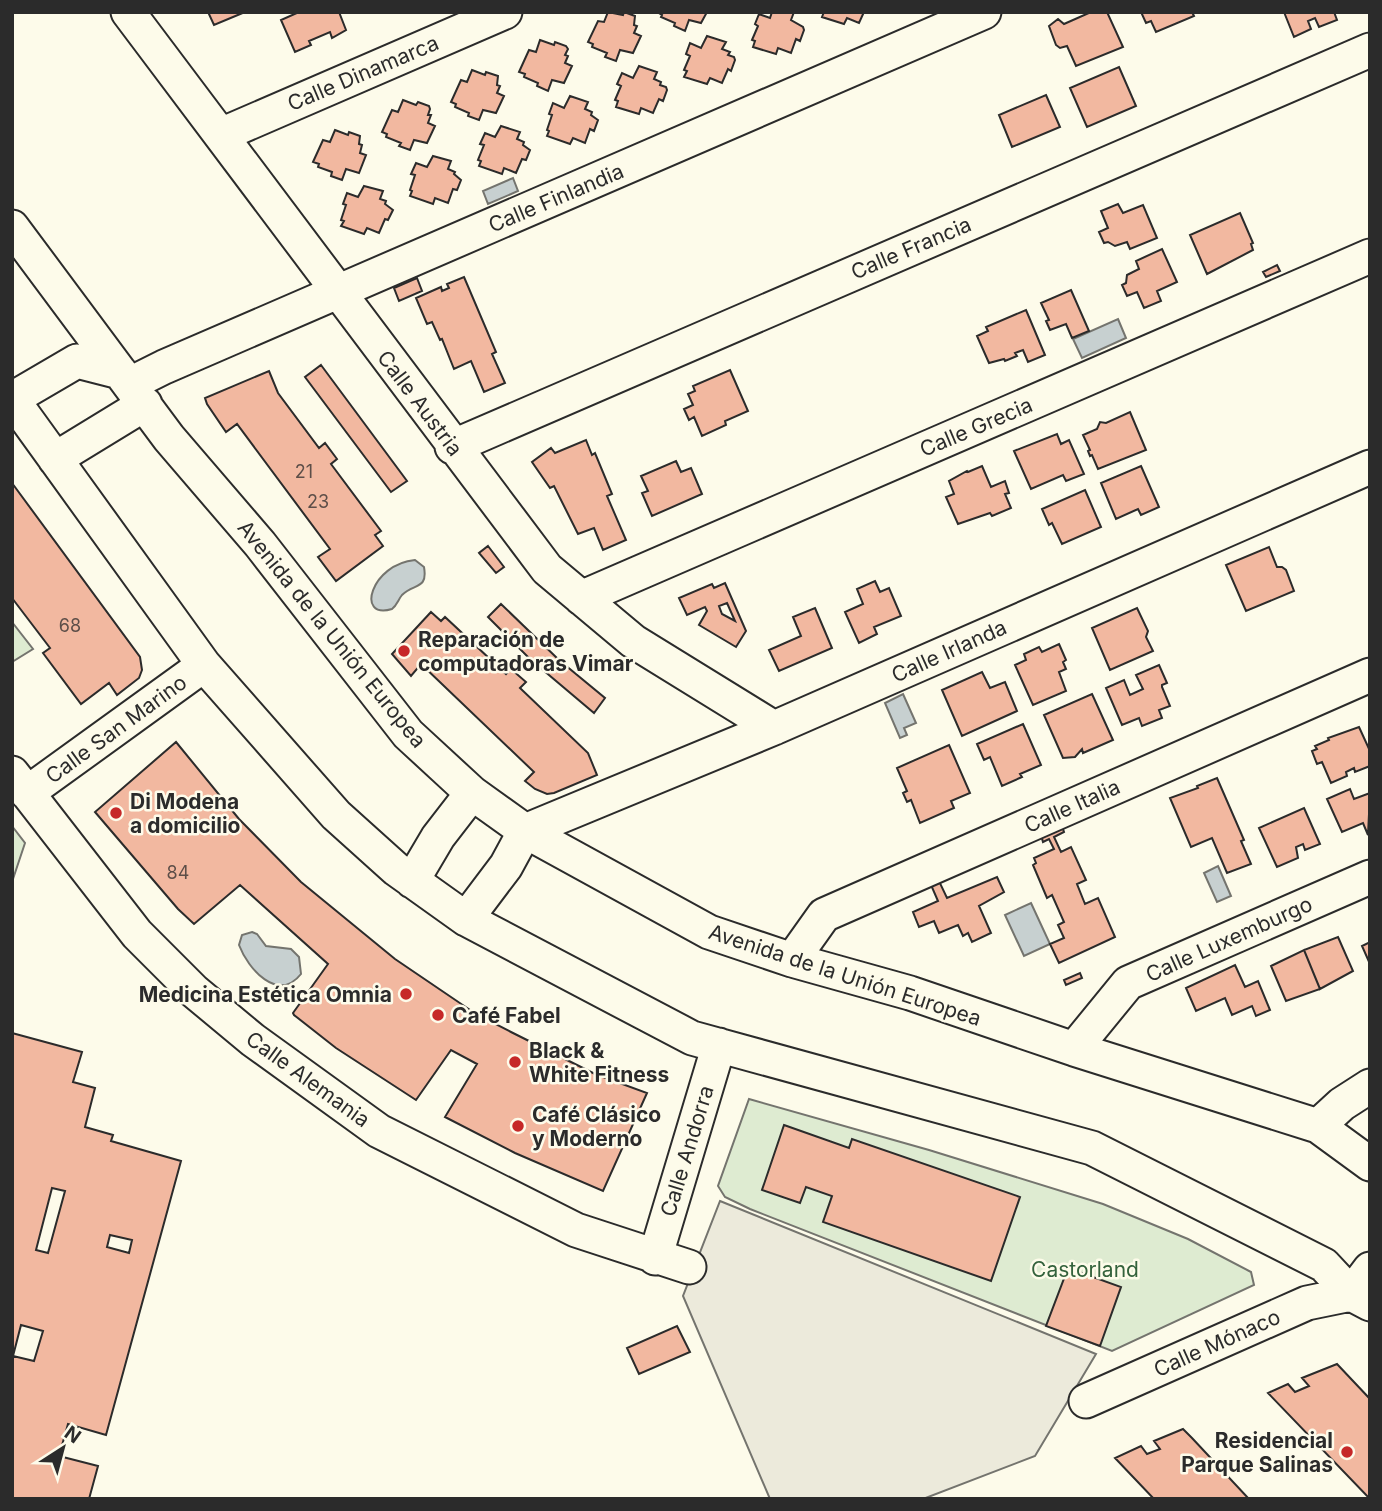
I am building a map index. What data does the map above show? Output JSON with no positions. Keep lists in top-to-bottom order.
{
  "streets": {
    "street": [
      "Calle Dinamarca",
      "Calle Finlandia",
      "Calle Francia",
      "Calle Austria",
      "Calle Grecia",
      "Avenida de la Unión Europea",
      "Calle Irlanda",
      "Calle San Marino",
      "Calle Italia",
      "Calle Luxemburgo",
      "Calle Alemania",
      "Calle Andorra",
      "Calle Mónaco"
    ]
  },
  "crossings": [
    ["Calle Dinamarca", "Calle Austria"],
    ["Calle Finlandia", "Calle Austria"],
    ["Calle Finlandia", "Avenida de la Unión Europea"],
    ["Calle Francia", "Calle Austria"],
    ["Calle Austria", "Calle Grecia"],
    ["Calle Austria", "Calle Irlanda"],
    ["Avenida de la Unión Europea", "Calle Irlanda"],
    ["Avenida de la Unión Europea", "Calle Italia"],
    ["Avenida de la Unión Europea", "Calle Luxemburgo"],
    ["Calle San Marino", "Calle Alemania"],
    ["Calle Alemania", "Calle Andorra"]
  ],
  "parks": ["Castorland"],
  "places": [
    "Reparación de computadoras Vimar",
    "Di Modena a domicilio",
    "Medicina Estética Omnia",
    "Café Fabel",
    "Black & White Fitness",
    "Café Clásico y Moderno",
    "Residencial Parque Salinas"
  ],
  "house_numbers": [
    "21",
    "23",
    "68",
    "84"
  ],
  "north": "top right"
}
